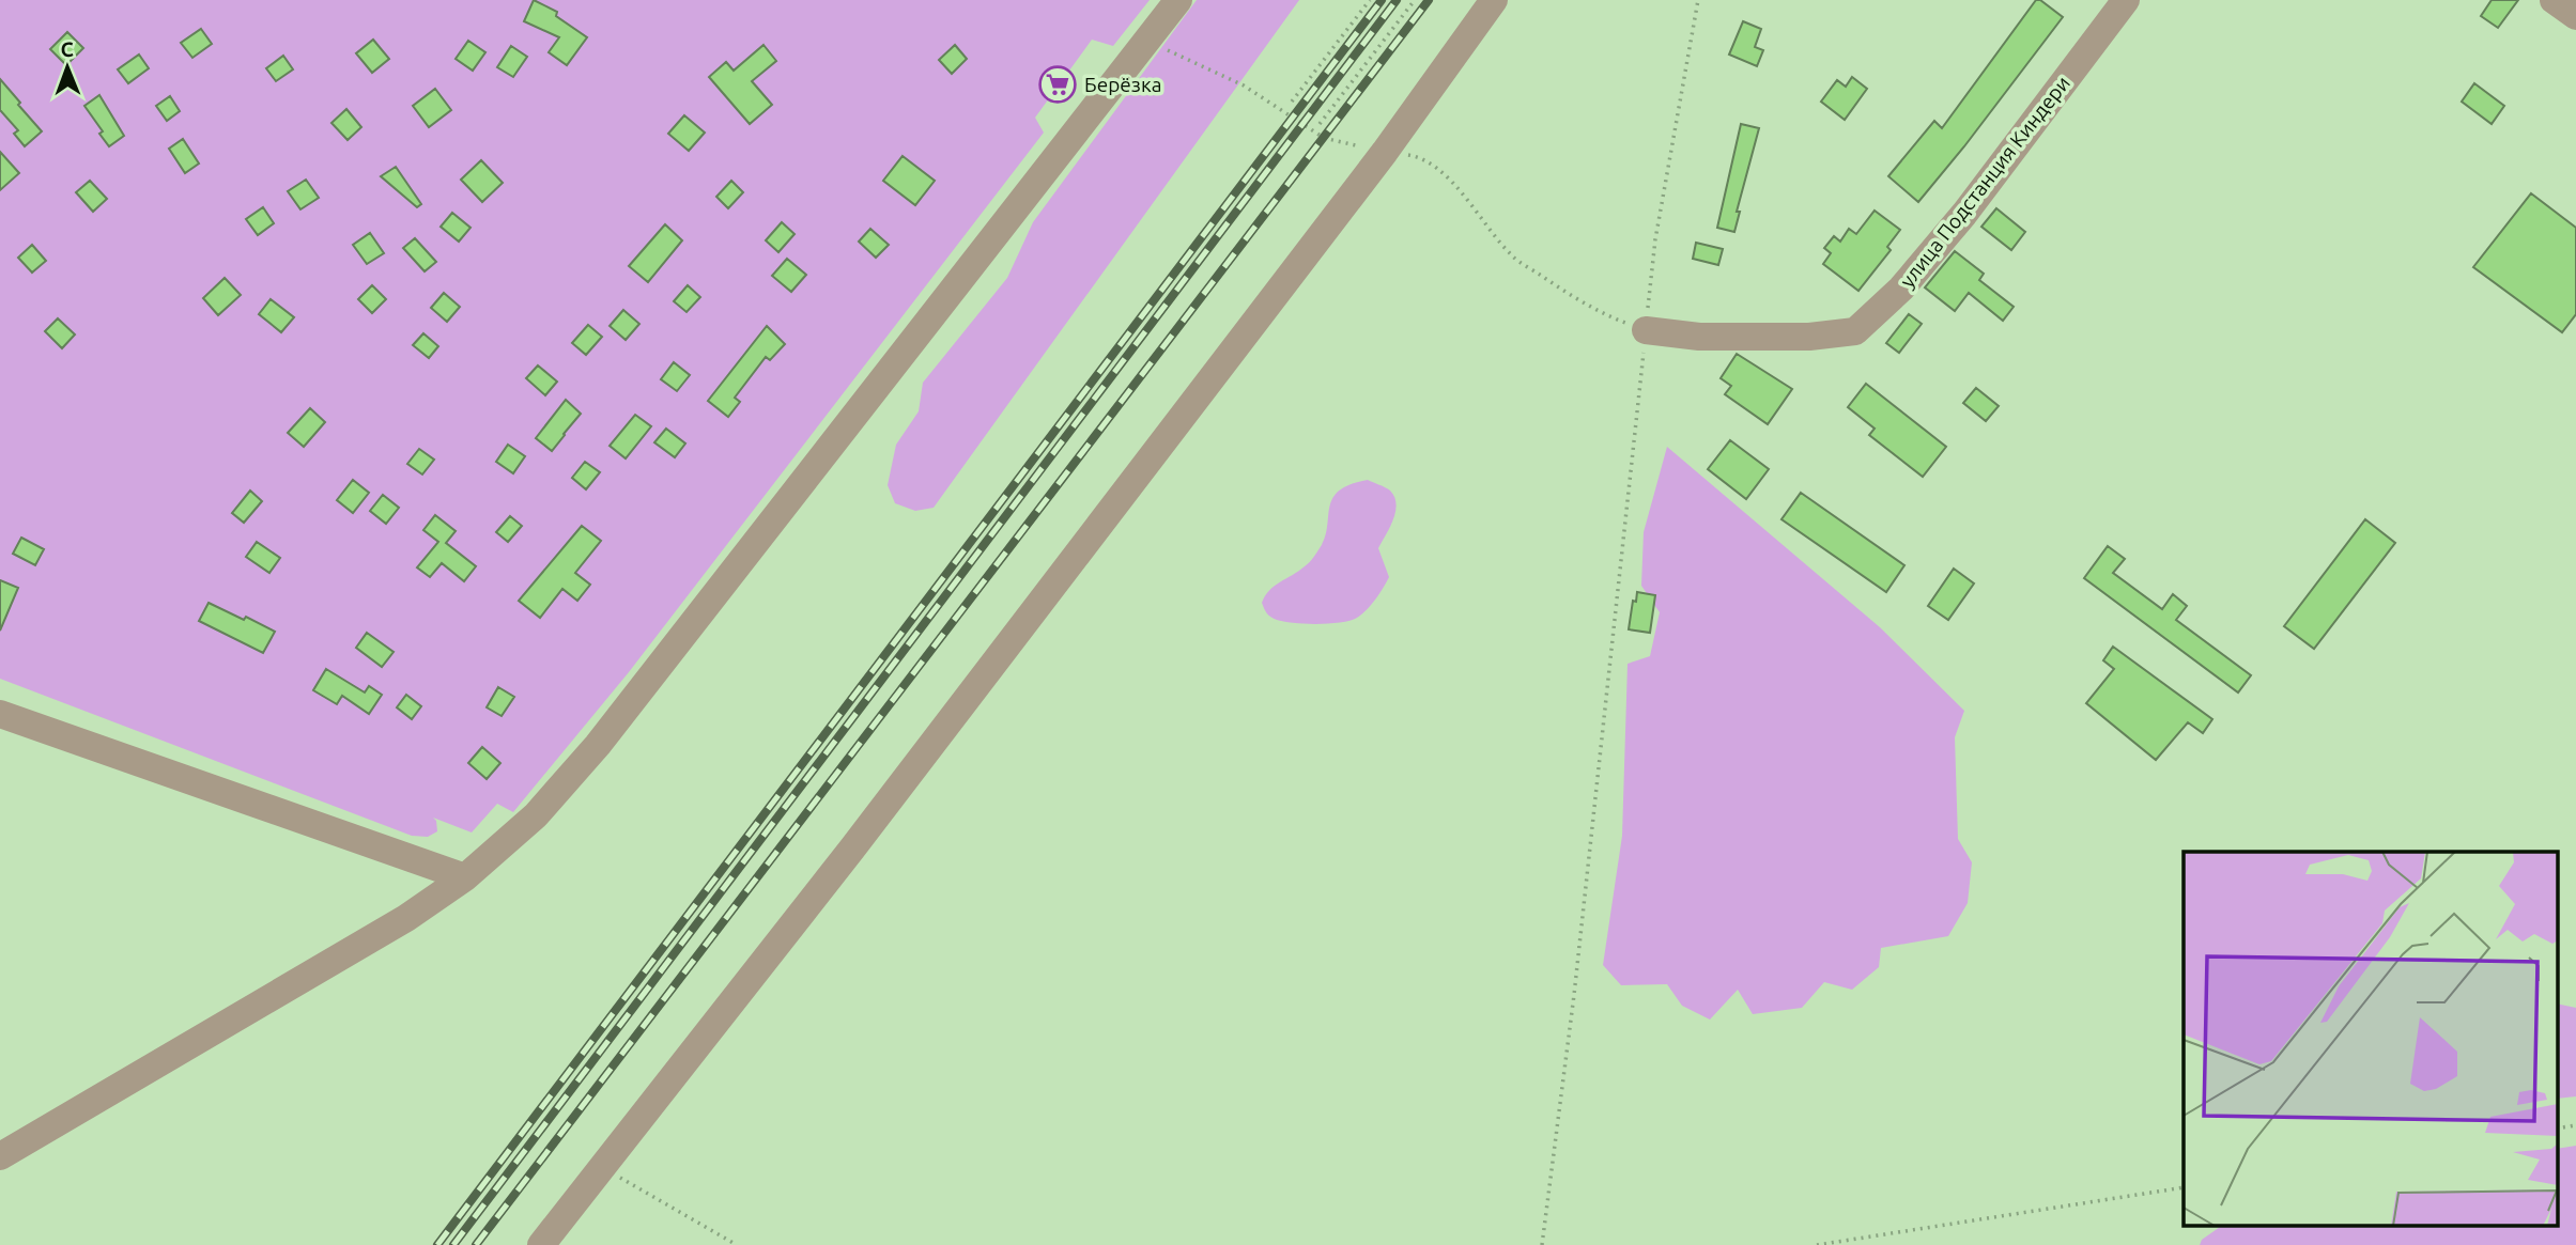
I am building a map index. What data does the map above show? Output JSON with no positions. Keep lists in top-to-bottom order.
{
  "streets": {
    "street": ["улица Подстанция Киндери"]
  },
  "places": {
    "supermarket": ["Берёзка"]
  },
  "north": "top"
}
